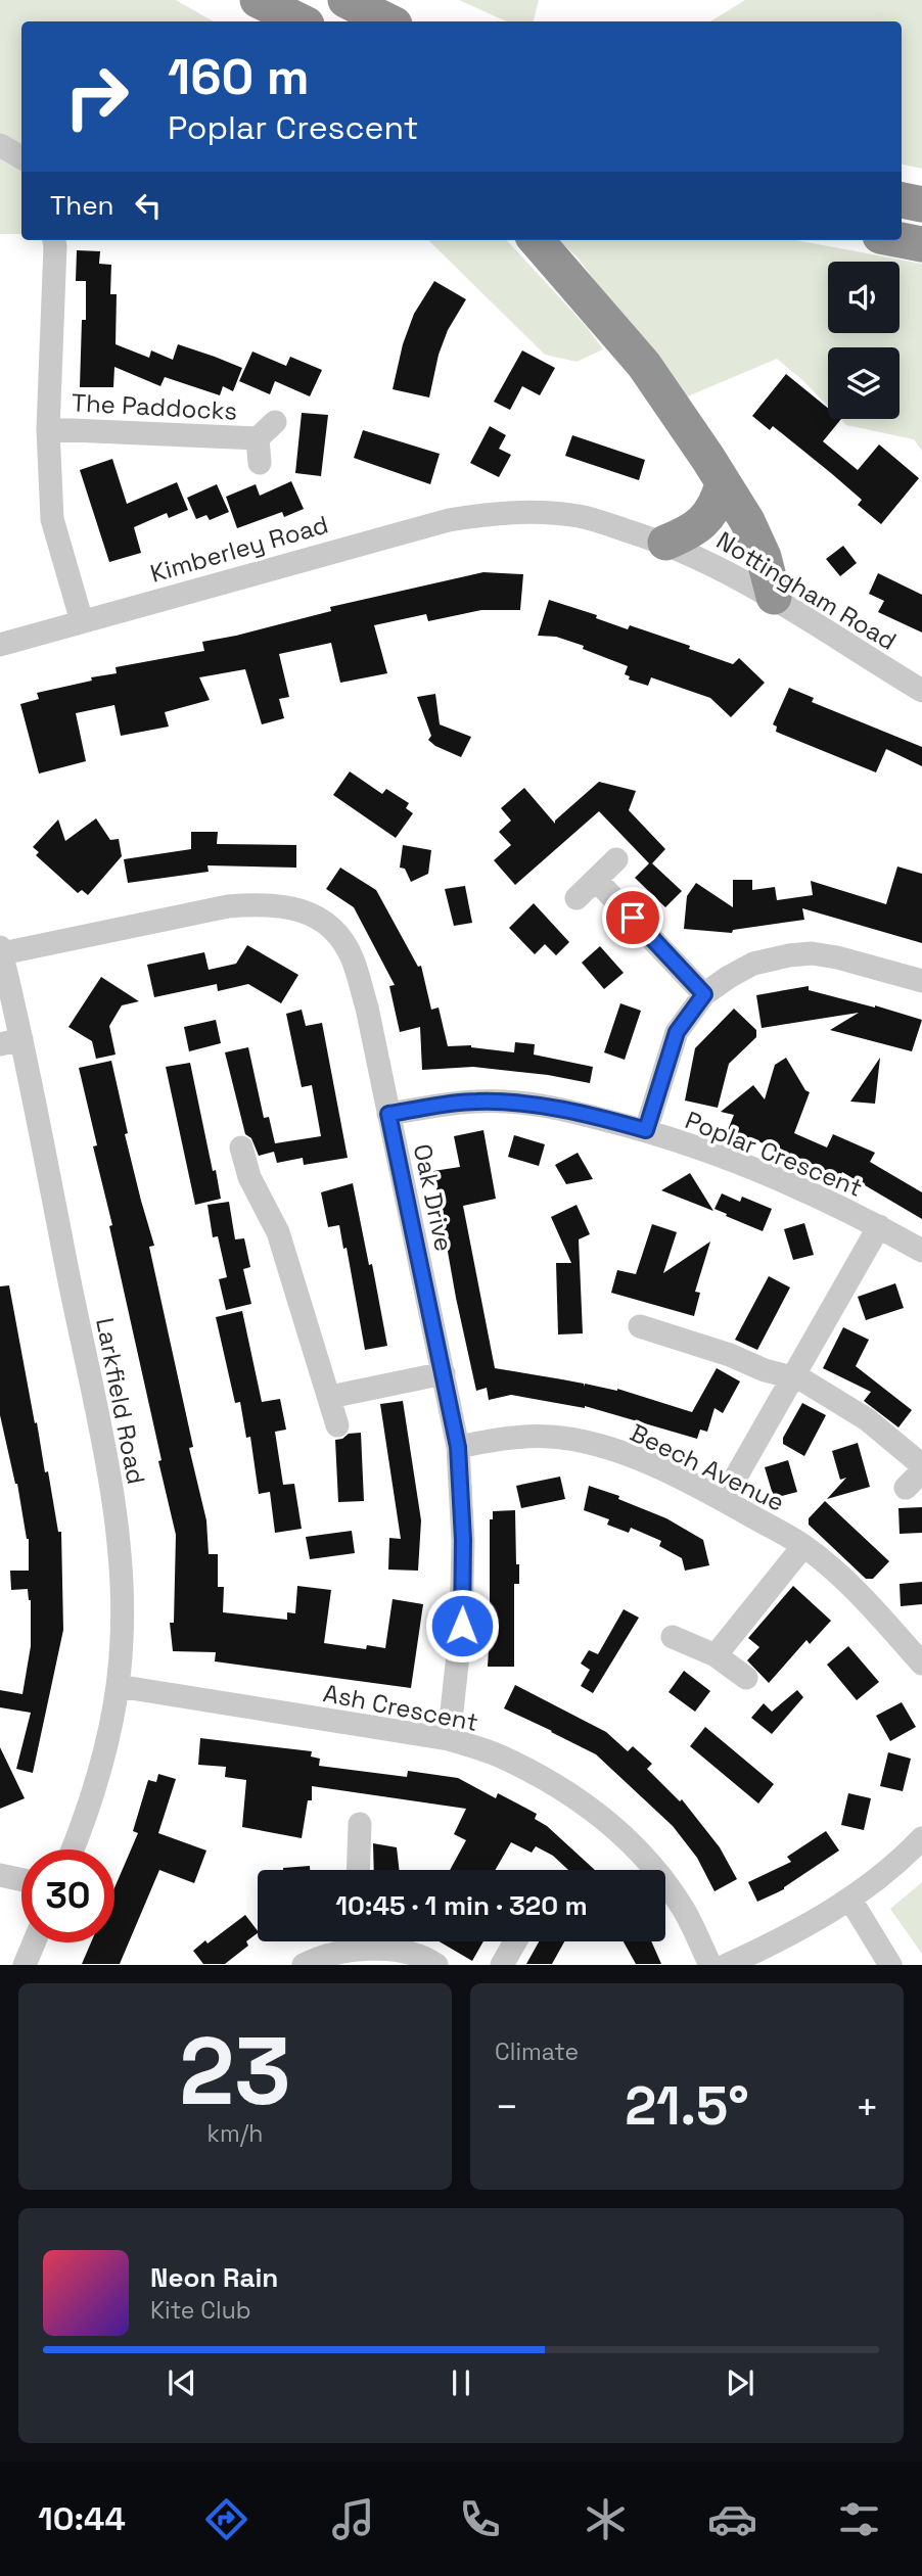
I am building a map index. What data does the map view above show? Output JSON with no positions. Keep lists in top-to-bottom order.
{
  "streets": {
    "street": [
      "The Paddocks",
      "Kimberley Road",
      "Nottingham Road",
      "Poplar Crescent",
      "Oak Drive",
      "Larkfield Road",
      "Beech Avenue",
      "Ash Crescent"
    ]
  },
  "crossings": [
    ["The Paddocks", "Kimberley Road"],
    ["Kimberley Road", "Nottingham Road"],
    ["Poplar Crescent", "Oak Drive"],
    ["Oak Drive", "Larkfield Road"],
    ["Oak Drive", "Beech Avenue"],
    ["Oak Drive", "Ash Crescent"],
    ["Larkfield Road", "Ash Crescent"]
  ],
  "page": {
    "turn": ["160 m", "Poplar Crescent"],
    "then": "Then",
    "limit": "30",
    "trip": "10:45 · 1 min · 320 m",
    "tile": [
      ["23", "km/h"],
      "Climate"
    ],
    "heat": ["−", "21.5°", "+"],
    "song": ["Neon Rain", "Kite Club"],
    "tabs": "10:44"
  }
}
